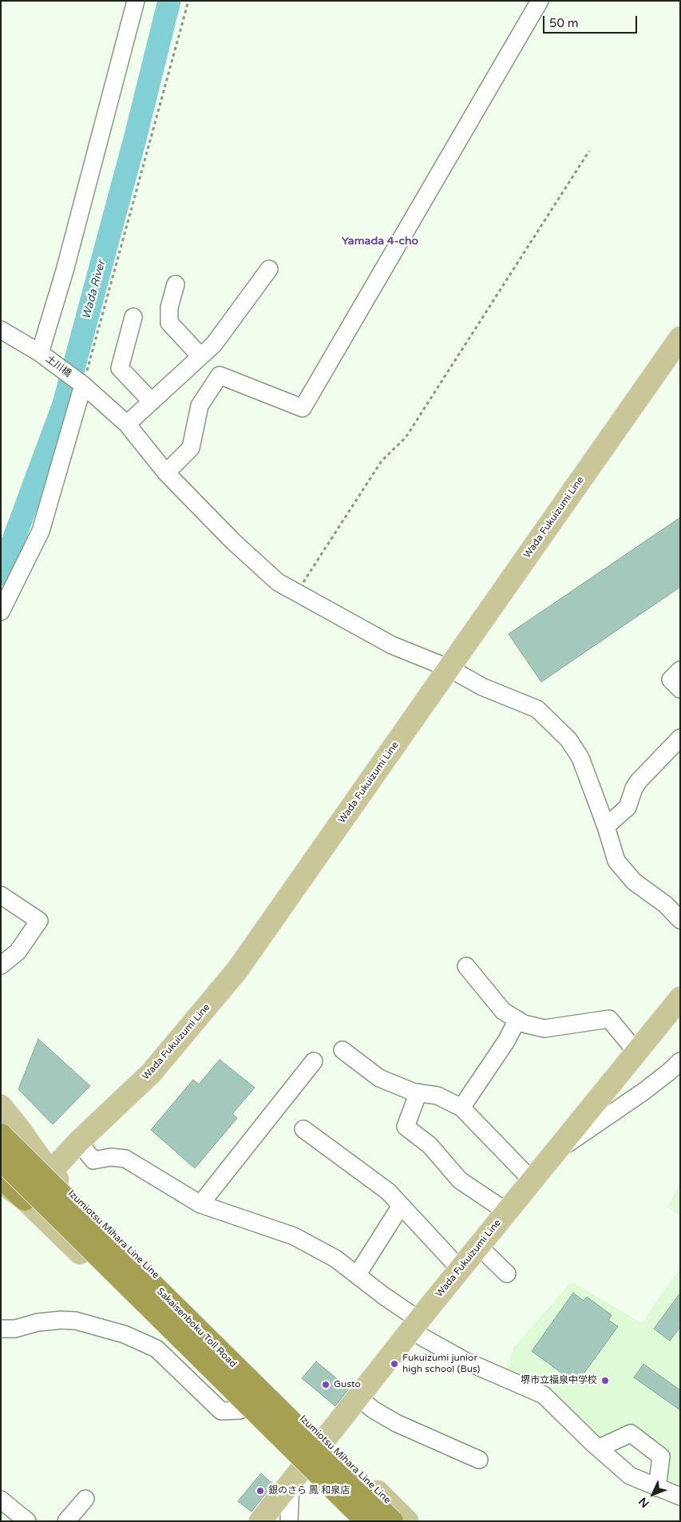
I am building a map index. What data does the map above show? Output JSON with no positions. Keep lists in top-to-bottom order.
{
  "streets": {
    "highway": ["Sakaisenboku Toll Road"],
    "main road": ["Wada Fukuizumi Line", "Izumiotsu Mihara Line Line"],
    "street": ["土川橋"]
  },
  "crossings": [
    ["土川橋", "Wada Fukuizumi Line"],
    ["Wada Fukuizumi Line", "Izumiotsu Mihara Line Line"]
  ],
  "districts": ["Yamada 4-cho"],
  "water": ["Wada River"],
  "places": [
    "Fukuizumi junior high school (Bus)",
    "堺市立福泉中学校",
    "Gusto",
    "銀のさら 鳳 和泉店"
  ],
  "scale_bar": "50 m",
  "north": "bottom left"
}
